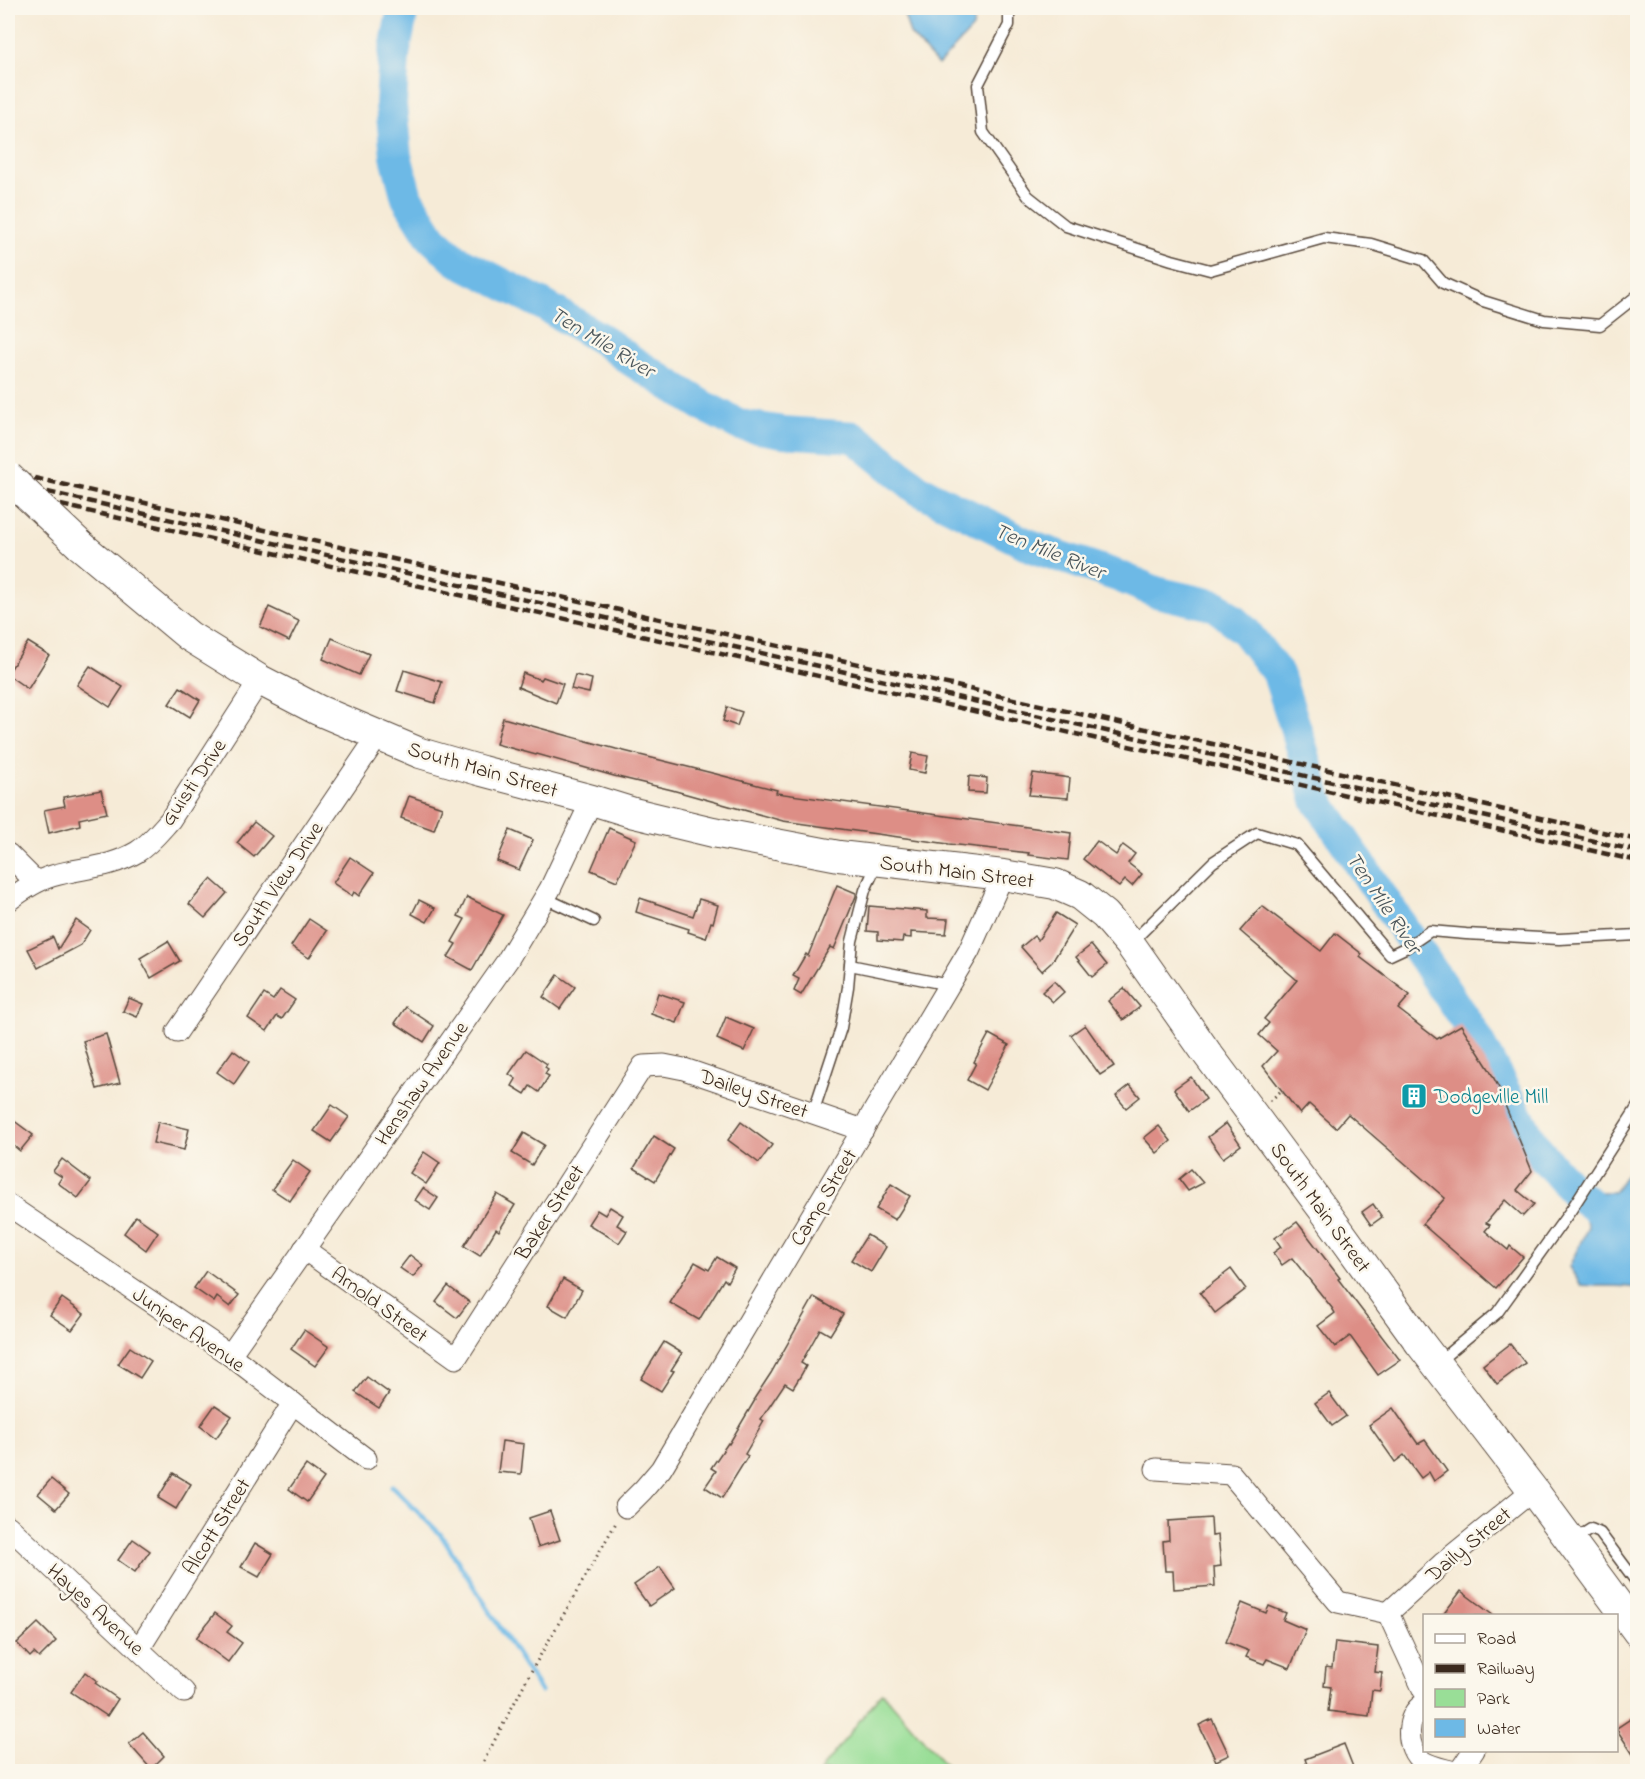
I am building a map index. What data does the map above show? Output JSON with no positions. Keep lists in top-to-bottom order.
{
  "streets": {
    "main road": ["South Main Street"],
    "street": [
      "Guisti Drive",
      "South View Drive",
      "Henshaw Avenue",
      "Dailey Street",
      "Camp Street",
      "Baker Street",
      "Arnold Street",
      "Juniper Avenue",
      "Alcott Street",
      "Daily Street",
      "Hayes Avenue"
    ]
  },
  "crossings": [
    ["South Main Street", "Guisti Drive"],
    ["South Main Street", "South View Drive"],
    ["South Main Street", "Henshaw Avenue"],
    ["South Main Street", "Camp Street"],
    ["South Main Street", "Daily Street"],
    ["Henshaw Avenue", "Arnold Street"],
    ["Henshaw Avenue", "Juniper Avenue"],
    ["Dailey Street", "Camp Street"],
    ["Dailey Street", "Baker Street"],
    ["Baker Street", "Arnold Street"],
    ["Juniper Avenue", "Alcott Street"],
    ["Alcott Street", "Hayes Avenue"]
  ],
  "water": ["Ten Mile River"],
  "places": {
    "building": ["Dodgeville Mill"]
  },
  "legend": [
    "Road",
    "Railway",
    "Park",
    "Water"
  ]
}
